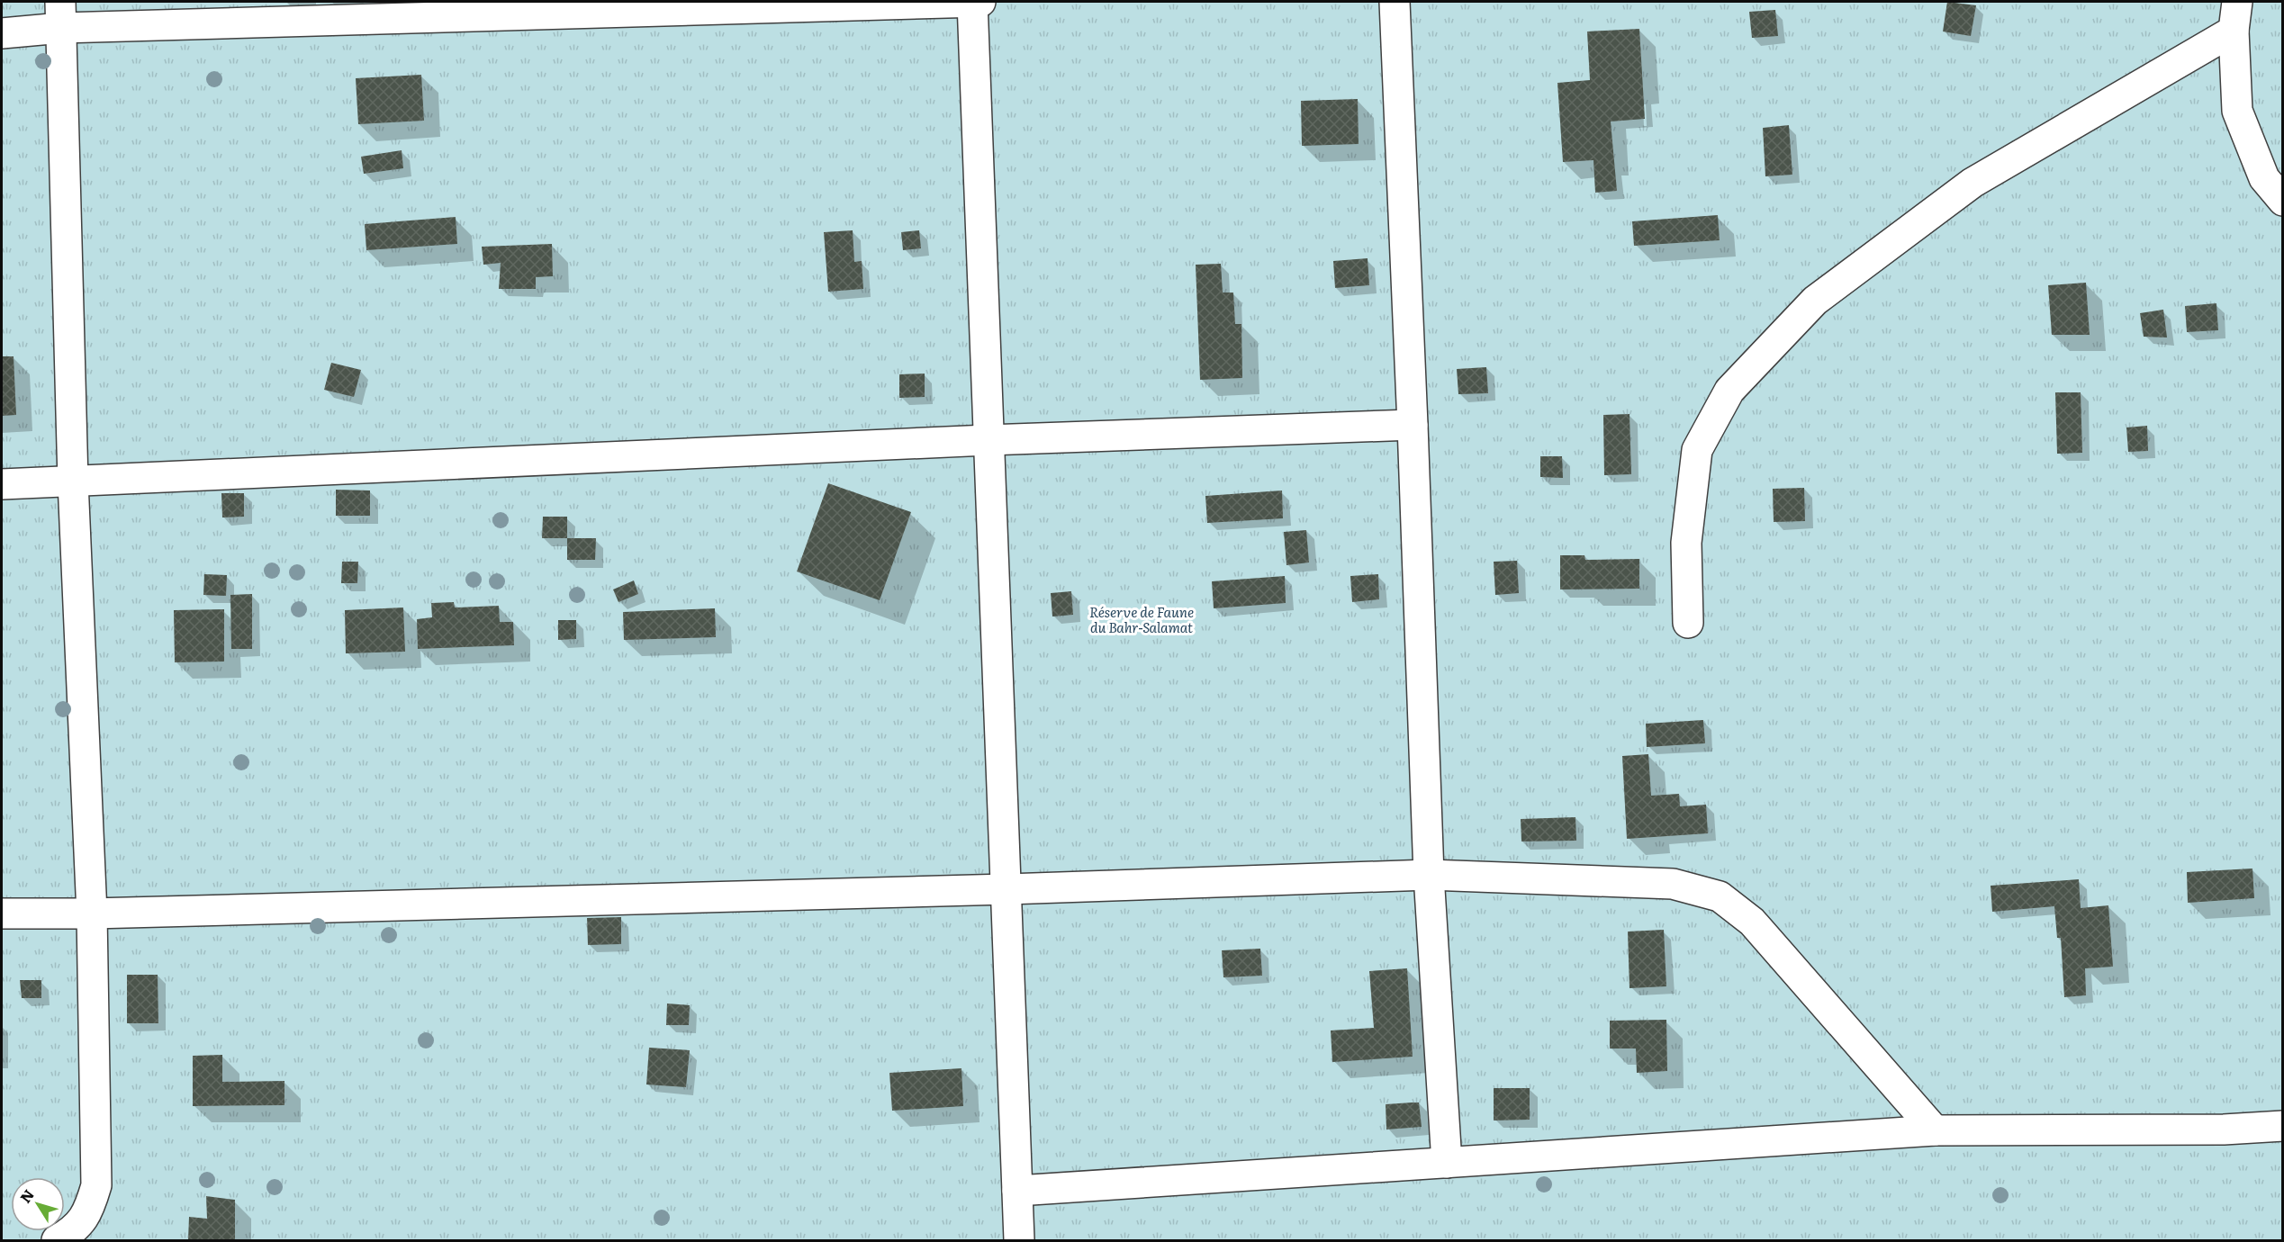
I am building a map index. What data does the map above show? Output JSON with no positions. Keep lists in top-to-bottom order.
{
  "parks": ["Réserve de Faune du Bahr-Salamat"],
  "north": "top left"
}
